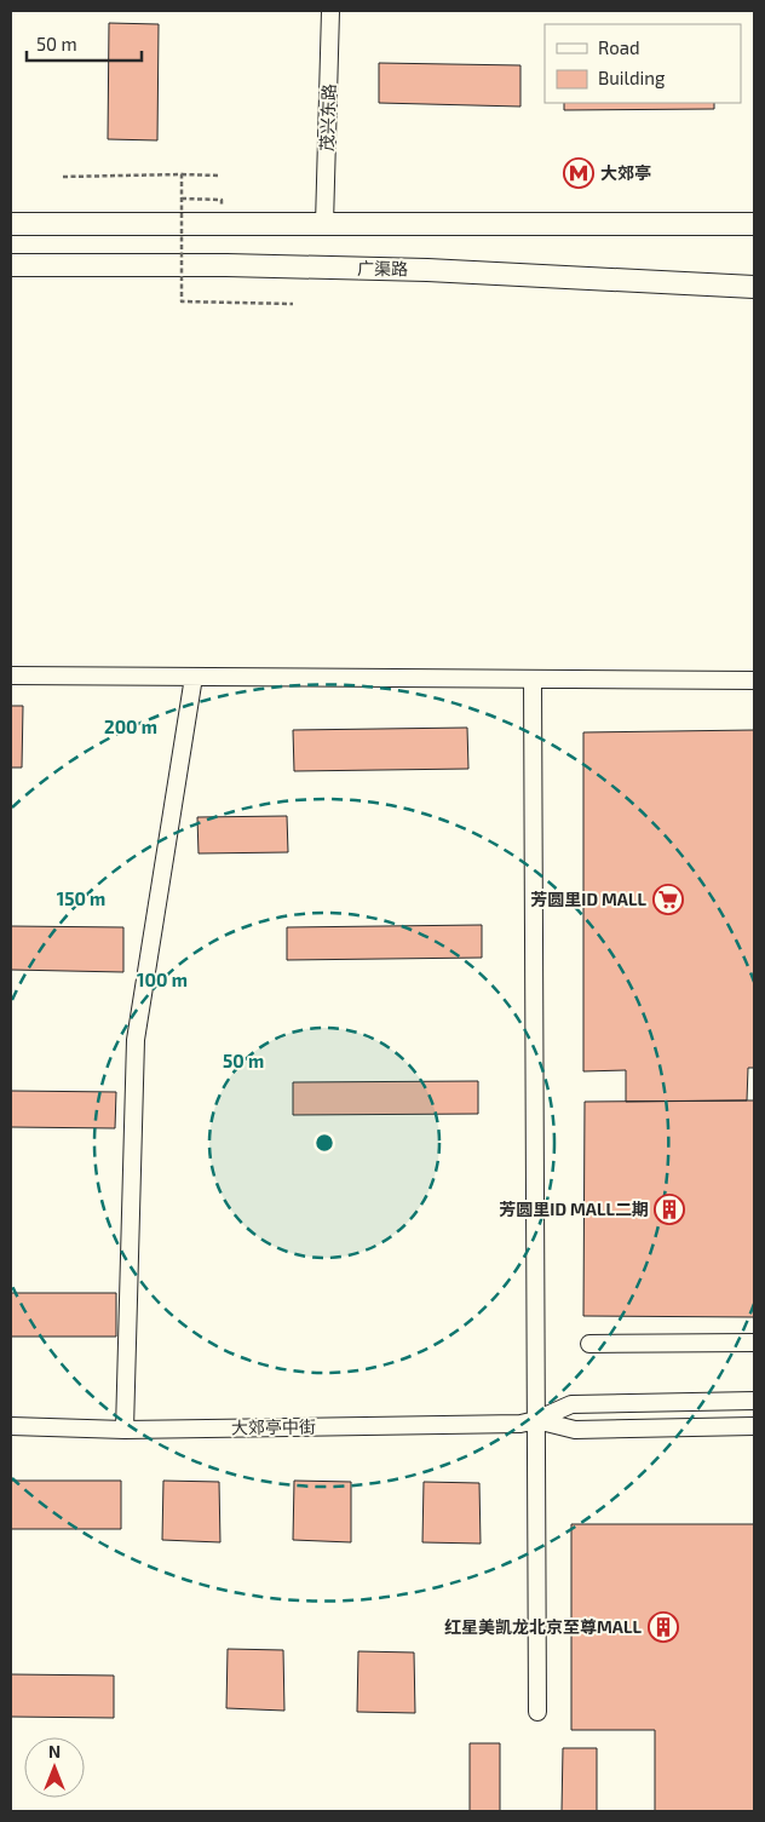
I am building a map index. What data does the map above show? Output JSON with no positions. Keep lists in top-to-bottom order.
{
  "streets": {
    "main road": ["广渠路"],
    "street": ["茂兴东路", "大郊亭中街"]
  },
  "places": {
    "metro station": ["大郊亭"],
    "supermarket": ["芳圆里ID MALL"],
    "building": ["芳圆里ID MALL二期", "红星美凯龙北京至尊MALL"]
  },
  "legend": ["Road", "Building"],
  "scale_bar": "50 m",
  "north": "top",
  "rings": [
    "200 m",
    "150 m",
    "100 m",
    "50 m"
  ]
}
